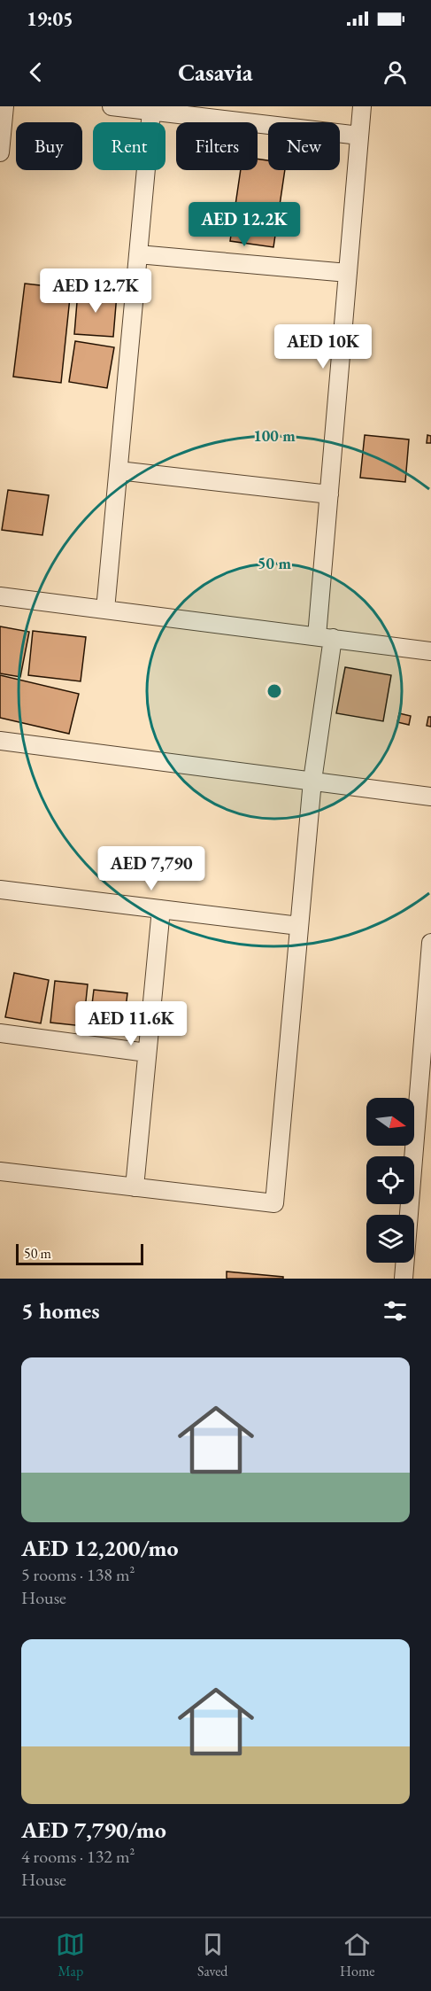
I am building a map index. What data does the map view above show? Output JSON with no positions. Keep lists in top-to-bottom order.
{
  "scale_bar": "50 m",
  "north": "right",
  "page": {
    "status": "19:05",
    "header": "Casavia",
    "chip": [
      "Buy",
      "Rent",
      "Filters",
      "New"
    ],
    "price": [
      "AED 12.2K",
      "AED 12.7K",
      "AED 10K",
      "AED 7,790",
      "AED 11.6K"
    ],
    "scale": "50 m",
    "heading": "5 homes",
    "list": [
      {
        "name": "AED 12,200/mo",
        "note": "5 rooms · 138 m² · House"
      },
      {
        "name": "AED 7,790/mo",
        "note": "4 rooms · 132 m² · House"
      }
    ],
    "tabs": ["Map", "Saved", "Home"]
  },
  "rings": ["100 m", "50 m"]
}
